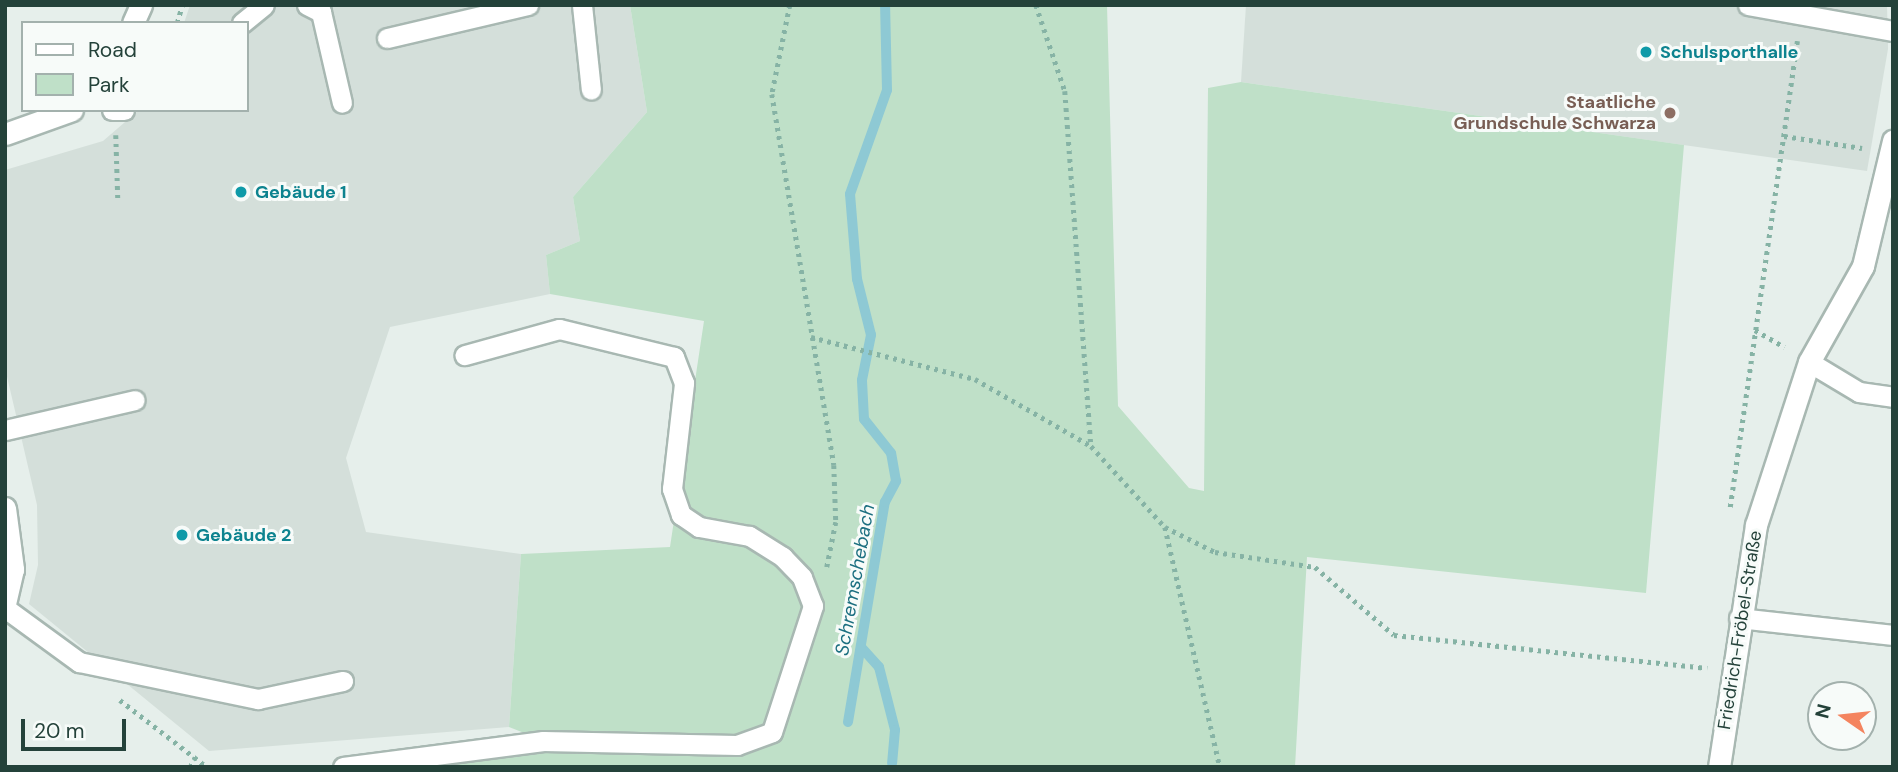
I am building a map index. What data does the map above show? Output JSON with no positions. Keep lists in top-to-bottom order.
{
  "streets": {
    "street": ["Friedrich-Fröbel-Straße"]
  },
  "water": ["Schremschebach"],
  "places": [
    "Schulsporthalle",
    "Staatliche Grundschule Schwarza",
    "Gebäude 1",
    "Gebäude 2"
  ],
  "legend": ["Road", "Park"],
  "scale_bar": "20 m",
  "north": "left"
}
